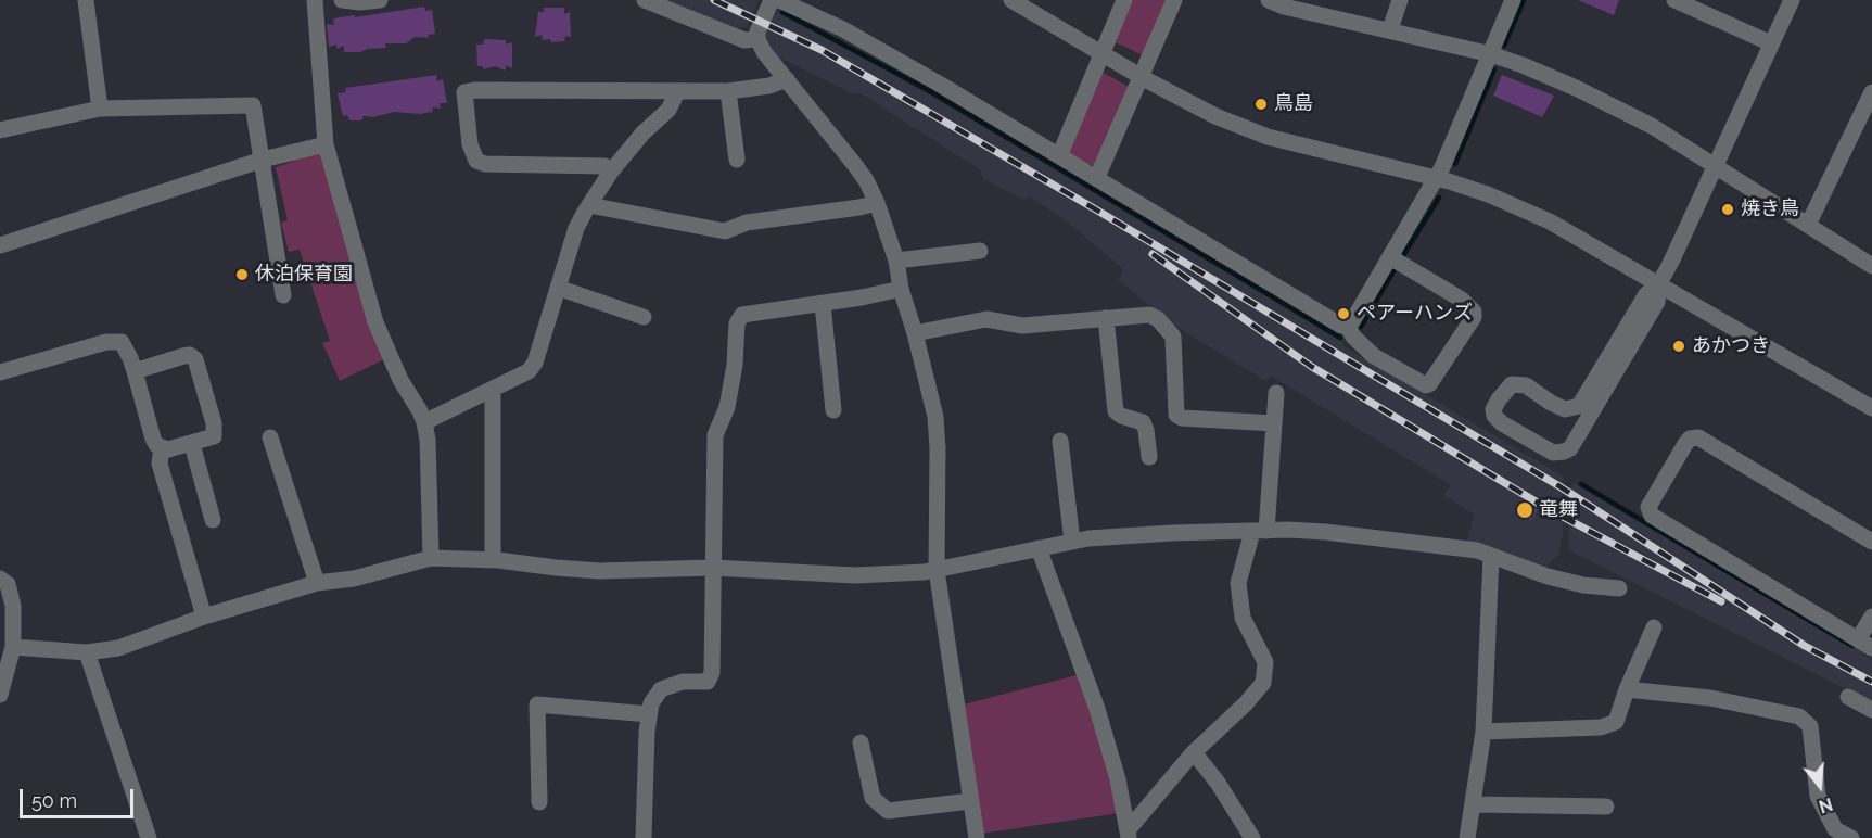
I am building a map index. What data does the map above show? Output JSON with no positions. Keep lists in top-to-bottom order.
{
  "places": [
    "鳥島",
    "焼き鳥",
    "休泊保育園",
    "ペアーハンズ",
    "あかつき",
    "竜舞"
  ],
  "scale_bar": "50 m",
  "north": "bottom"
}
